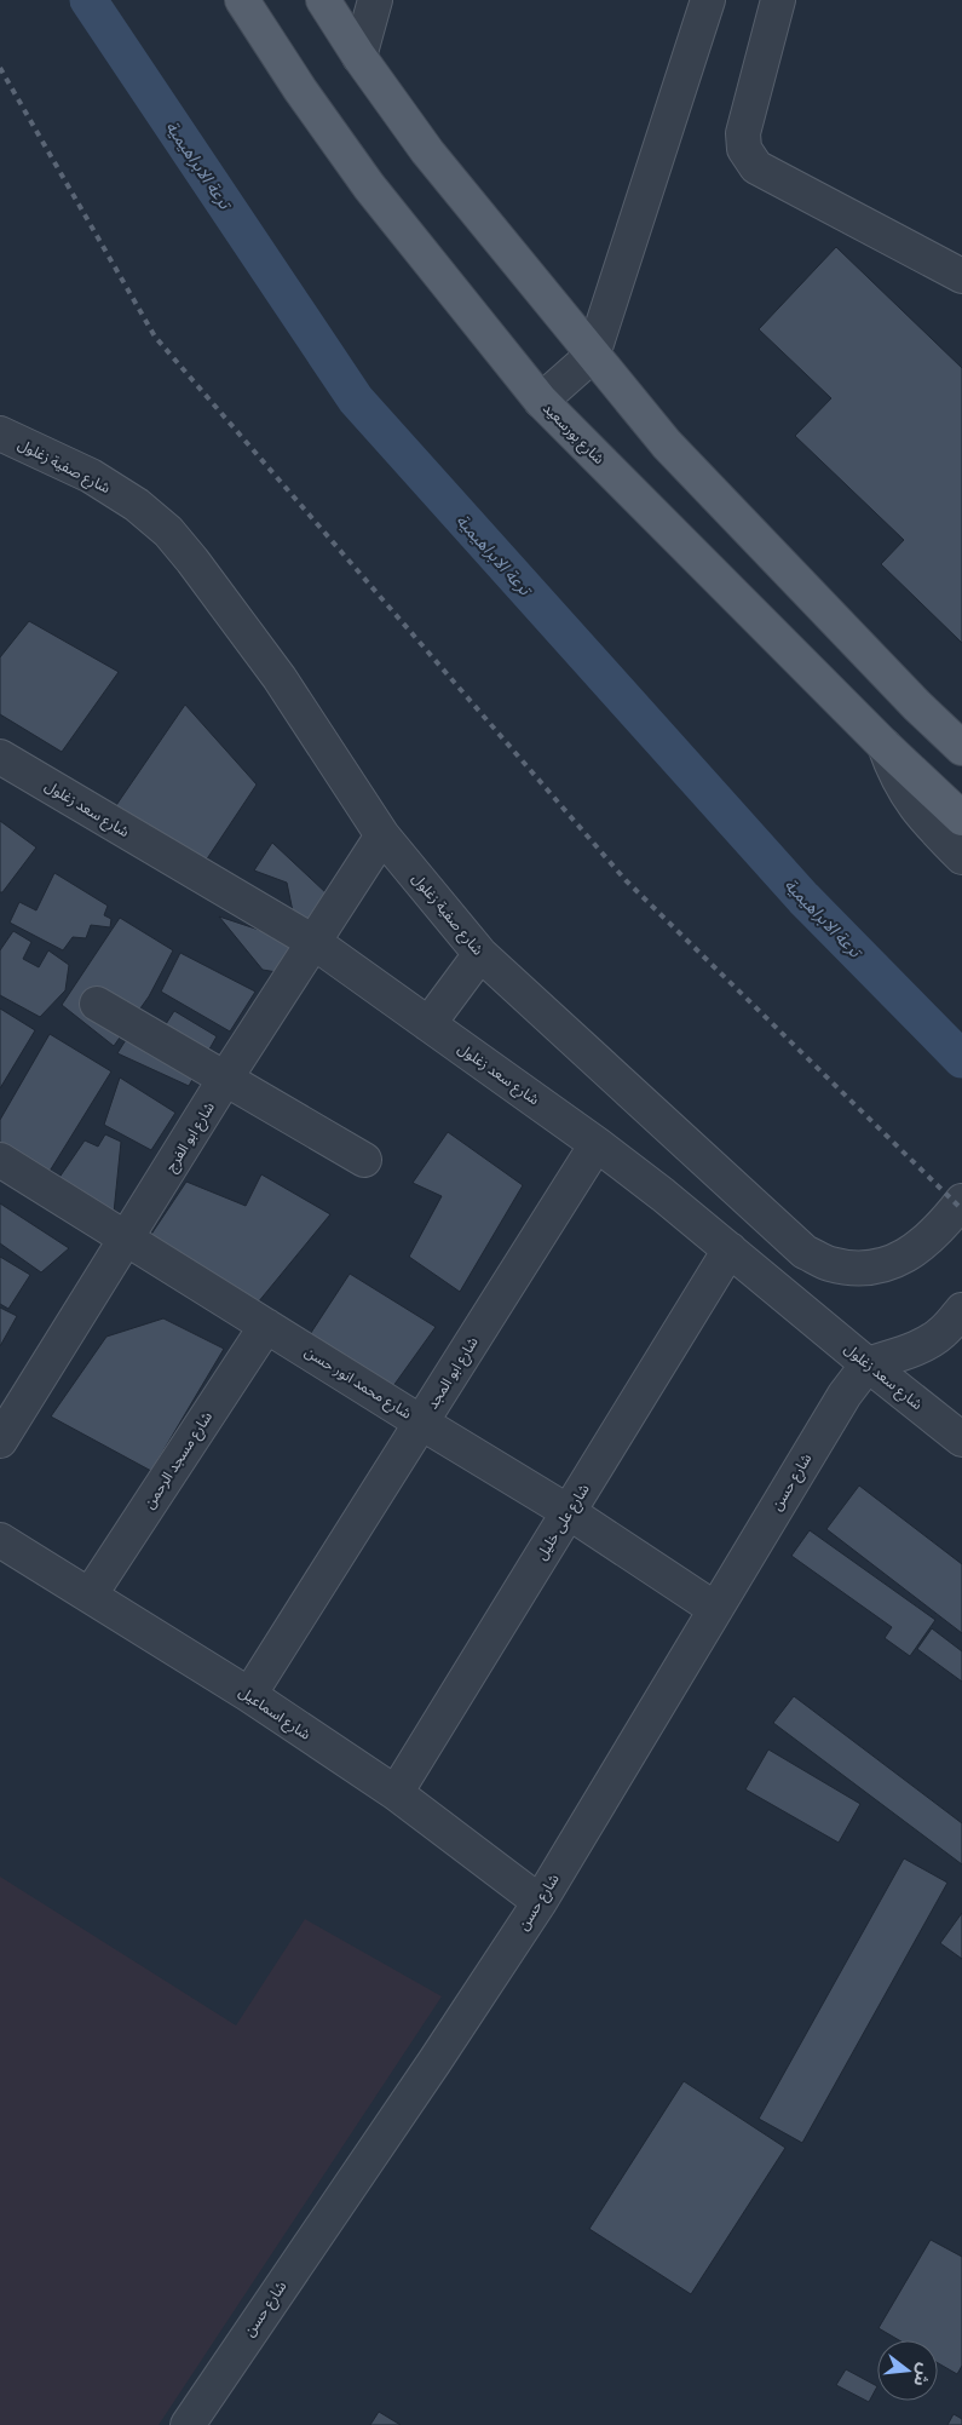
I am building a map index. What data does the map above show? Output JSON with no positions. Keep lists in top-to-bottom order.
{
  "streets": {
    "main road": ["شارع بورسعيد"],
    "street": [
      "شارع صفية زغلول",
      "شارع سعد زغلول",
      "شارع ابو الفرج",
      "شارع ابو المجد",
      "شارع محمد انور حسن",
      "شارع مسجد الرحمن",
      "شارع حسن",
      "شارع على خليل",
      "شارع اسماعيل"
    ]
  },
  "crossings": [
    ["شارع صفية زغلول", "شارع ابو الفرج"],
    ["شارع سعد زغلول", "شارع ابو الفرج"],
    ["شارع سعد زغلول", "شارع ابو المجد"],
    ["شارع سعد زغلول", "شارع حسن"],
    ["شارع سعد زغلول", "شارع على خليل"],
    ["شارع ابو الفرج", "شارع محمد انور حسن"],
    ["شارع ابو المجد", "شارع محمد انور حسن"],
    ["شارع ابو المجد", "شارع اسماعيل"],
    ["شارع محمد انور حسن", "شارع مسجد الرحمن"],
    ["شارع محمد انور حسن", "شارع حسن"],
    ["شارع محمد انور حسن", "شارع على خليل"],
    ["شارع مسجد الرحمن", "شارع اسماعيل"],
    ["شارع حسن", "شارع اسماعيل"],
    ["شارع على خليل", "شارع اسماعيل"]
  ],
  "water": ["ترعة الابراهيمية"],
  "north": "right"
}
